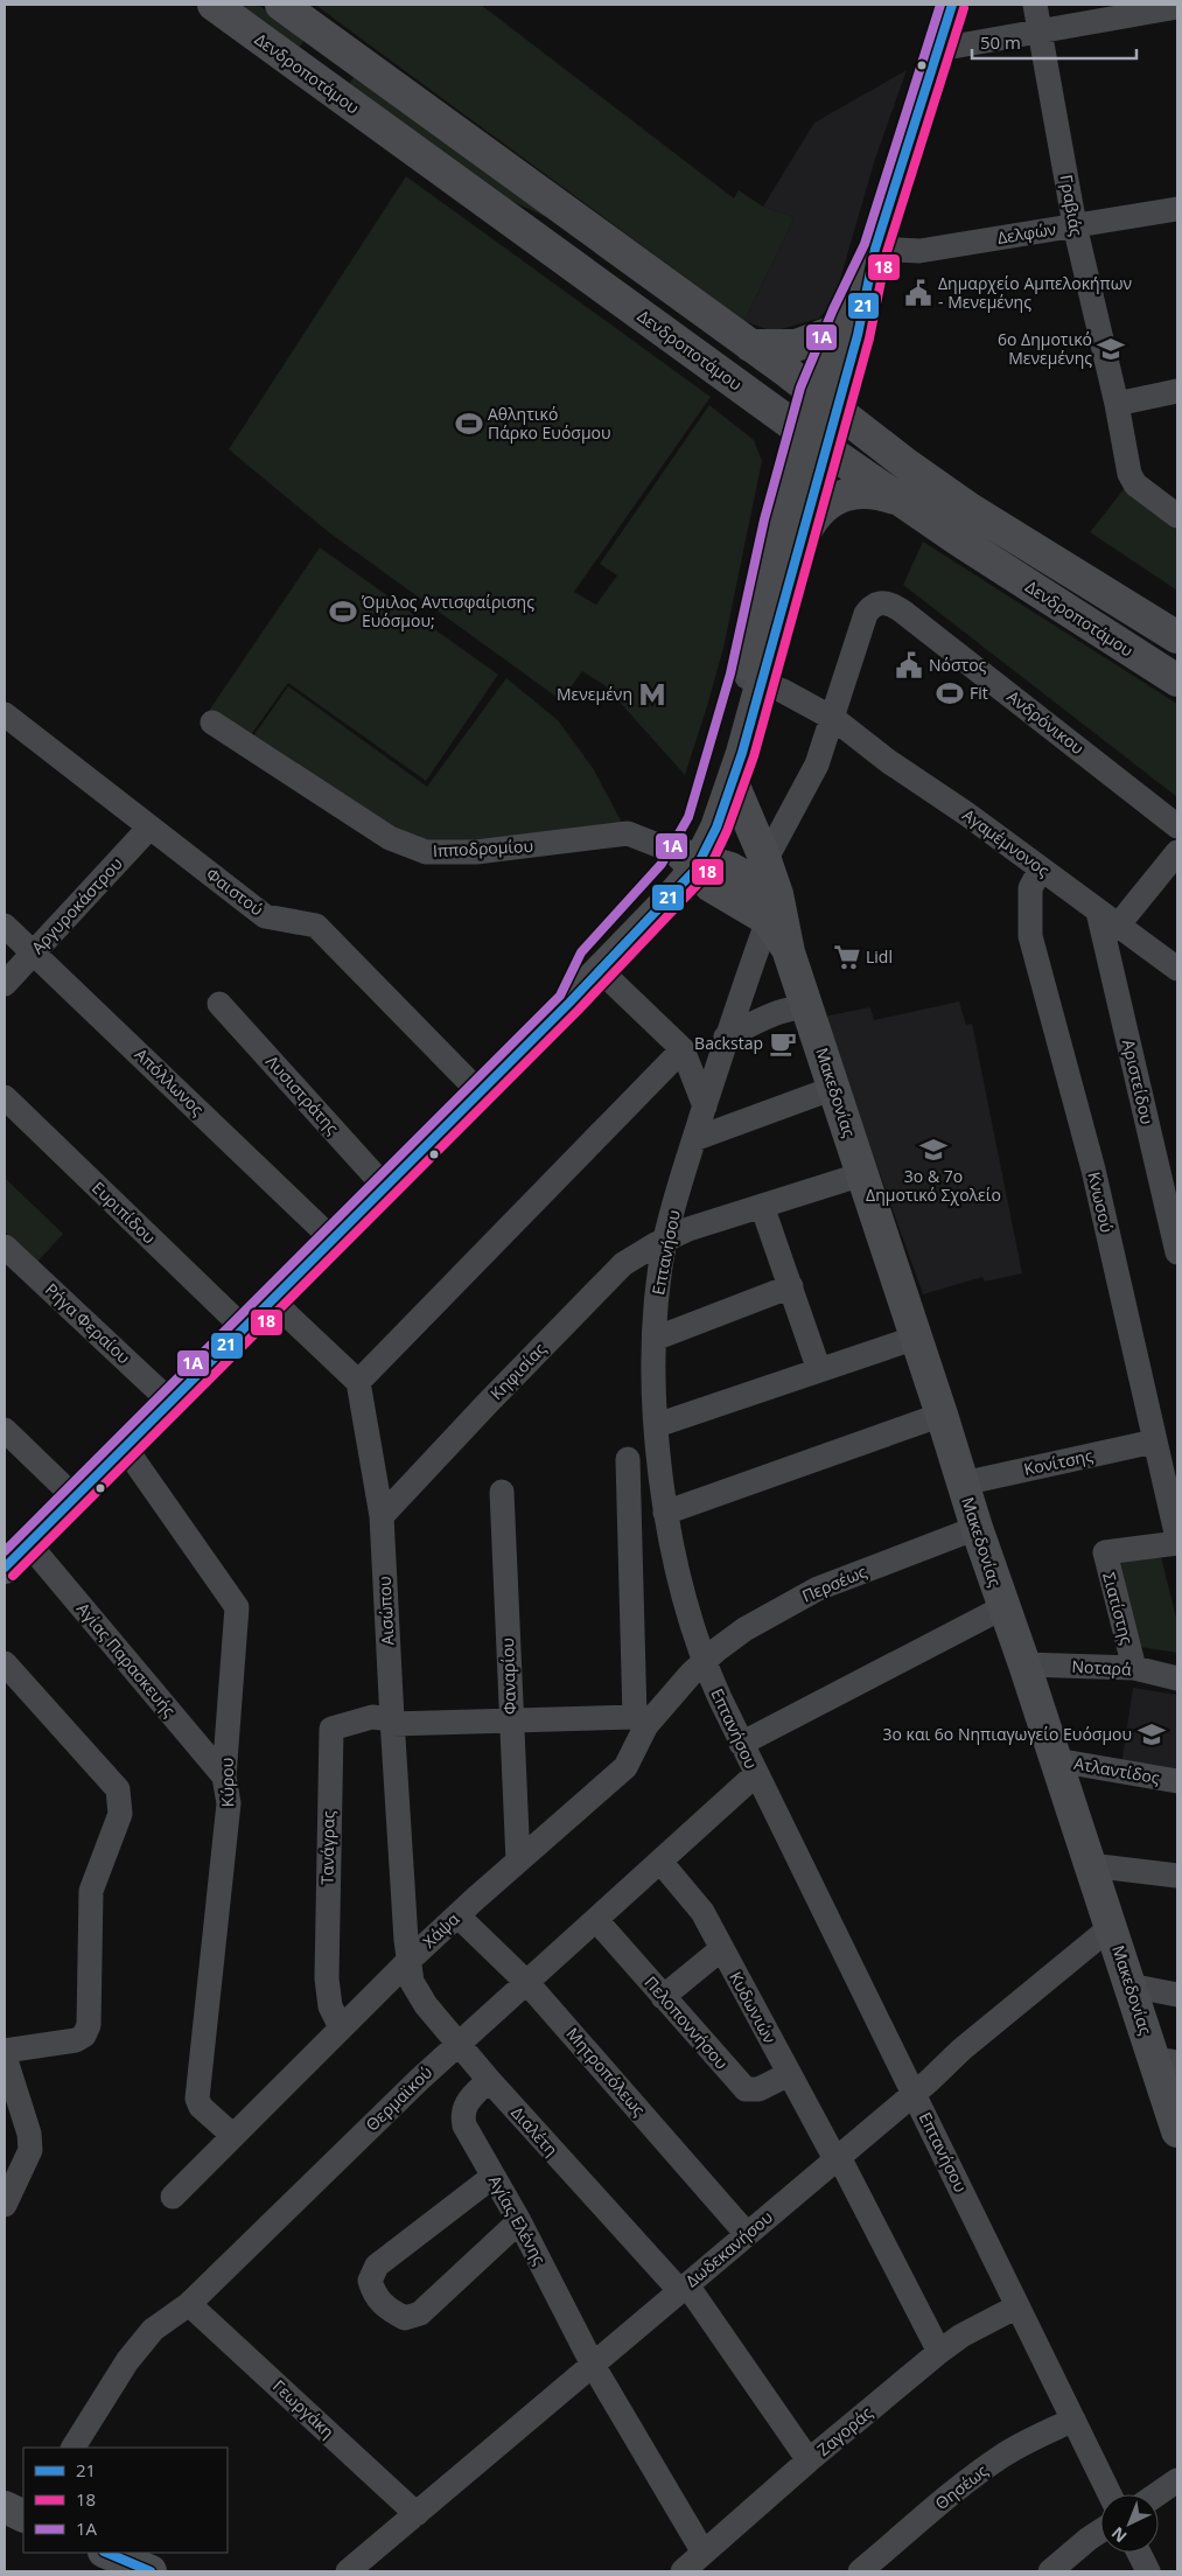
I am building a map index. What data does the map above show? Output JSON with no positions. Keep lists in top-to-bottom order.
{
  "streets": {
    "main road": ["Δενδροποτάμου", "Μακεδονίας"],
    "street": [
      "Γραβιάς",
      "Δελφών",
      "Ανδρόνικου",
      "Αγαμέμνονος",
      "Ιπποδρομίου",
      "Φαιστού",
      "Αργυροκάστρου",
      "Απόλλωνος",
      "Αριστείδου",
      "Λυσιστράτης",
      "Κνωσού",
      "Ευριπίδου",
      "Επτανήσου",
      "Ρήγα Φεραίου",
      "Κηφισίας",
      "Κονίτσης",
      "Περσέως",
      "Σιατίστης",
      "Αισώπου",
      "Αγίας Παρασκευής",
      "Νοταρά",
      "Φαναρίου",
      "Ατλαντίδος",
      "Κύρου",
      "Τανάγρας",
      "Χάψα",
      "Κυδωνιών",
      "Πελοποννήσου",
      "Μητροπόλεως",
      "Θερμαϊκού",
      "Διαλέτη",
      "Αγίας Ελένης",
      "Δωδεκανήσου",
      "Γεωργάκη",
      "Ζαγοράς",
      "Θησέως"
    ]
  },
  "crossings": [
    ["Γραβιάς", "Δελφών"],
    ["Ανδρόνικου", "Αγαμέμνονος"],
    ["Αγαμέμνονος", "Αριστείδου"],
    ["Αγαμέμνονος", "Κνωσού"],
    ["Φαιστού", "Αργυροκάστρου"],
    ["Αργυροκάστρου", "Απόλλωνος"],
    ["Μακεδονίας", "Επτανήσου"],
    ["Μακεδονίας", "Κηφισίας"],
    ["Μακεδονίας", "Κονίτσης"],
    ["Μακεδονίας", "Περσέως"],
    ["Μακεδονίας", "Νοταρά"],
    ["Μακεδονίας", "Ατλαντίδος"],
    ["Μακεδονίας", "Δωδεκανήσου"],
    ["Κνωσού", "Κονίτσης"],
    ["Επτανήσου", "Κηφισίας"],
    ["Επτανήσου", "Περσέως"],
    ["Επτανήσου", "Χάψα"],
    ["Επτανήσου", "Θερμαϊκού"],
    ["Επτανήσου", "Δωδεκανήσου"],
    ["Επτανήσου", "Ζαγοράς"],
    ["Επτανήσου", "Θησέως"],
    ["Κηφισίας", "Αισώπου"],
    ["Περσέως", "Χάψα"],
    ["Σιατίστης", "Νοταρά"],
    ["Αισώπου", "Τανάγρας"],
    ["Αισώπου", "Χάψα"],
    ["Αισώπου", "Διαλέτη"],
    ["Αγίας Παρασκευής", "Κύρου"],
    ["Φαναρίου", "Τανάγρας"],
    ["Φαναρίου", "Χάψα"],
    ["Κύρου", "Χάψα"],
    ["Τανάγρας", "Χάψα"],
    ["Χάψα", "Μητροπόλεως"],
    ["Χάψα", "Διαλέτη"],
    ["Κυδωνιών", "Πελοποννήσου"],
    ["Κυδωνιών", "Θερμαϊκού"],
    ["Κυδωνιών", "Δωδεκανήσου"],
    ["Κυδωνιών", "Ζαγοράς"],
    ["Πελοποννήσου", "Θερμαϊκού"],
    ["Μητροπόλεως", "Θερμαϊκού"],
    ["Μητροπόλεως", "Δωδεκανήσου"],
    ["Θερμαϊκού", "Διαλέτη"],
    ["Θερμαϊκού", "Γεωργάκη"],
    ["Διαλέτη", "Αγίας Ελένης"],
    ["Διαλέτη", "Δωδεκανήσου"],
    ["Διαλέτη", "Ζαγοράς"],
    ["Αγίας Ελένης", "Δωδεκανήσου"],
    ["Αγίας Ελένης", "Ζαγοράς"],
    ["Δωδεκανήσου", "Γεωργάκη"]
  ],
  "places": {
    "public building": ["Δημαρχείο Αμπελοκήπων - Μενεμένης", "Νόστος"],
    "school or university": ["6ο Δημοτικό Μενεμένης", "3ο & 7ο Δημοτικό Σχολείο", "3ο και 6ο Νηπιαγωγείο Ευόσμου"],
    "sports": ["Αθλητικό Πάρκο Ευόσμου", "Όμιλος Αντισφαίρισης Ευόσμου;", "Fit"],
    "metro station": ["Μενεμένη"],
    "supermarket": ["Lidl"],
    "cafe": ["Backstap"]
  },
  "lines": ["transit line 21", "transit line 1Α", "transit line 18"],
  "legend": ["21", "18", "1Α"],
  "scale_bar": "50 m",
  "north": "bottom left"
}
